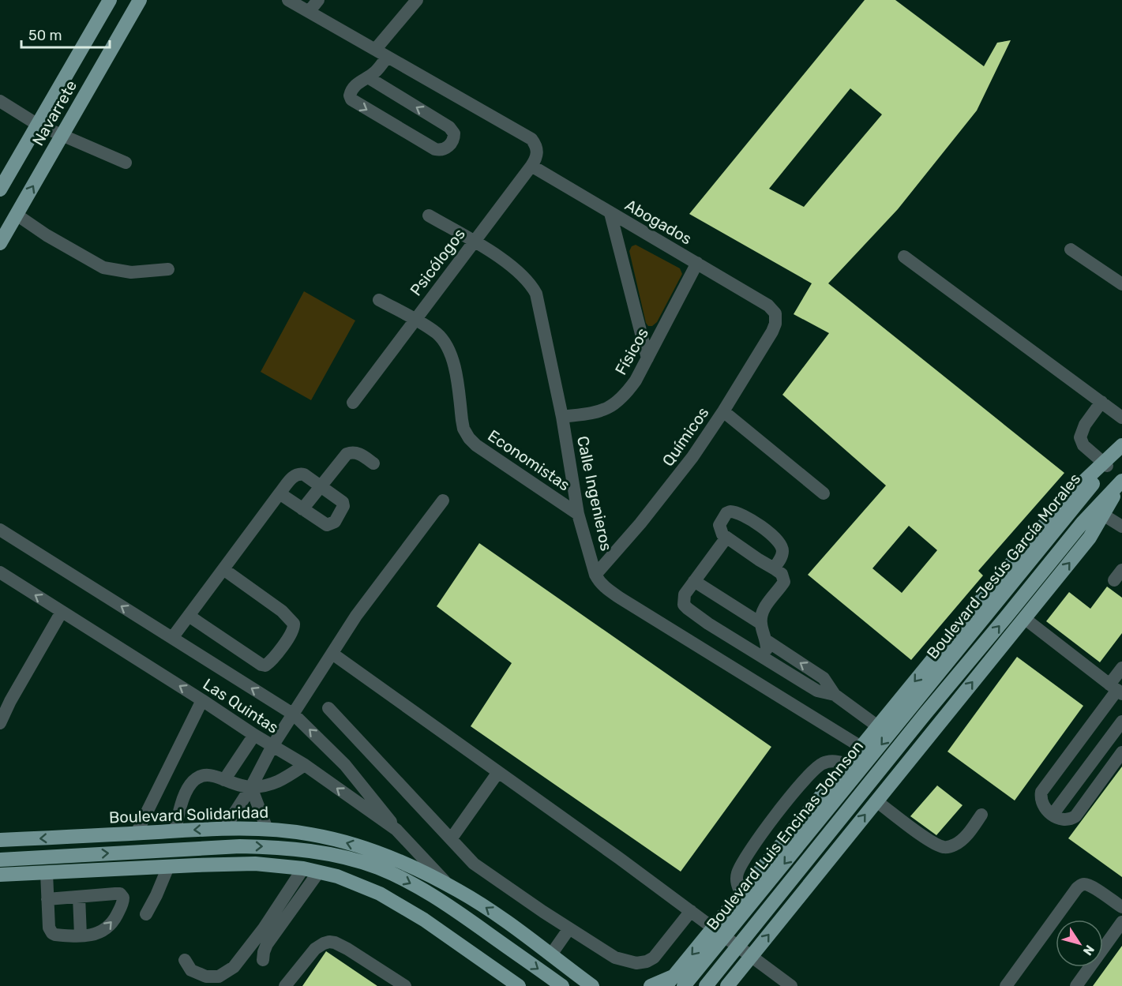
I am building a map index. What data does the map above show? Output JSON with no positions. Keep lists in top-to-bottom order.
{
  "streets": {
    "main road": [
      "Navarrete",
      "Boulevard Jesús García Morales",
      "Boulevard Solidaridad",
      "Boulevard Luis Encinas Johnson"
    ],
    "street": [
      "Abogados",
      "Psicólogos",
      "Físicos",
      "Químicos",
      "Economistas",
      "Calle Ingenieros",
      "Las Quintas"
    ]
  },
  "crossings": [
    ["Abogados", "Psicólogos"],
    ["Abogados", "Físicos"],
    ["Abogados", "Químicos"],
    ["Psicólogos", "Economistas"],
    ["Psicólogos", "Calle Ingenieros"],
    ["Físicos", "Calle Ingenieros"],
    ["Químicos", "Calle Ingenieros"],
    ["Economistas", "Calle Ingenieros"],
    ["Boulevard Jesús García Morales", "Boulevard Luis Encinas Johnson"],
    ["Las Quintas", "Boulevard Solidaridad"]
  ],
  "scale_bar": "50 m",
  "north": "bottom right"
}
